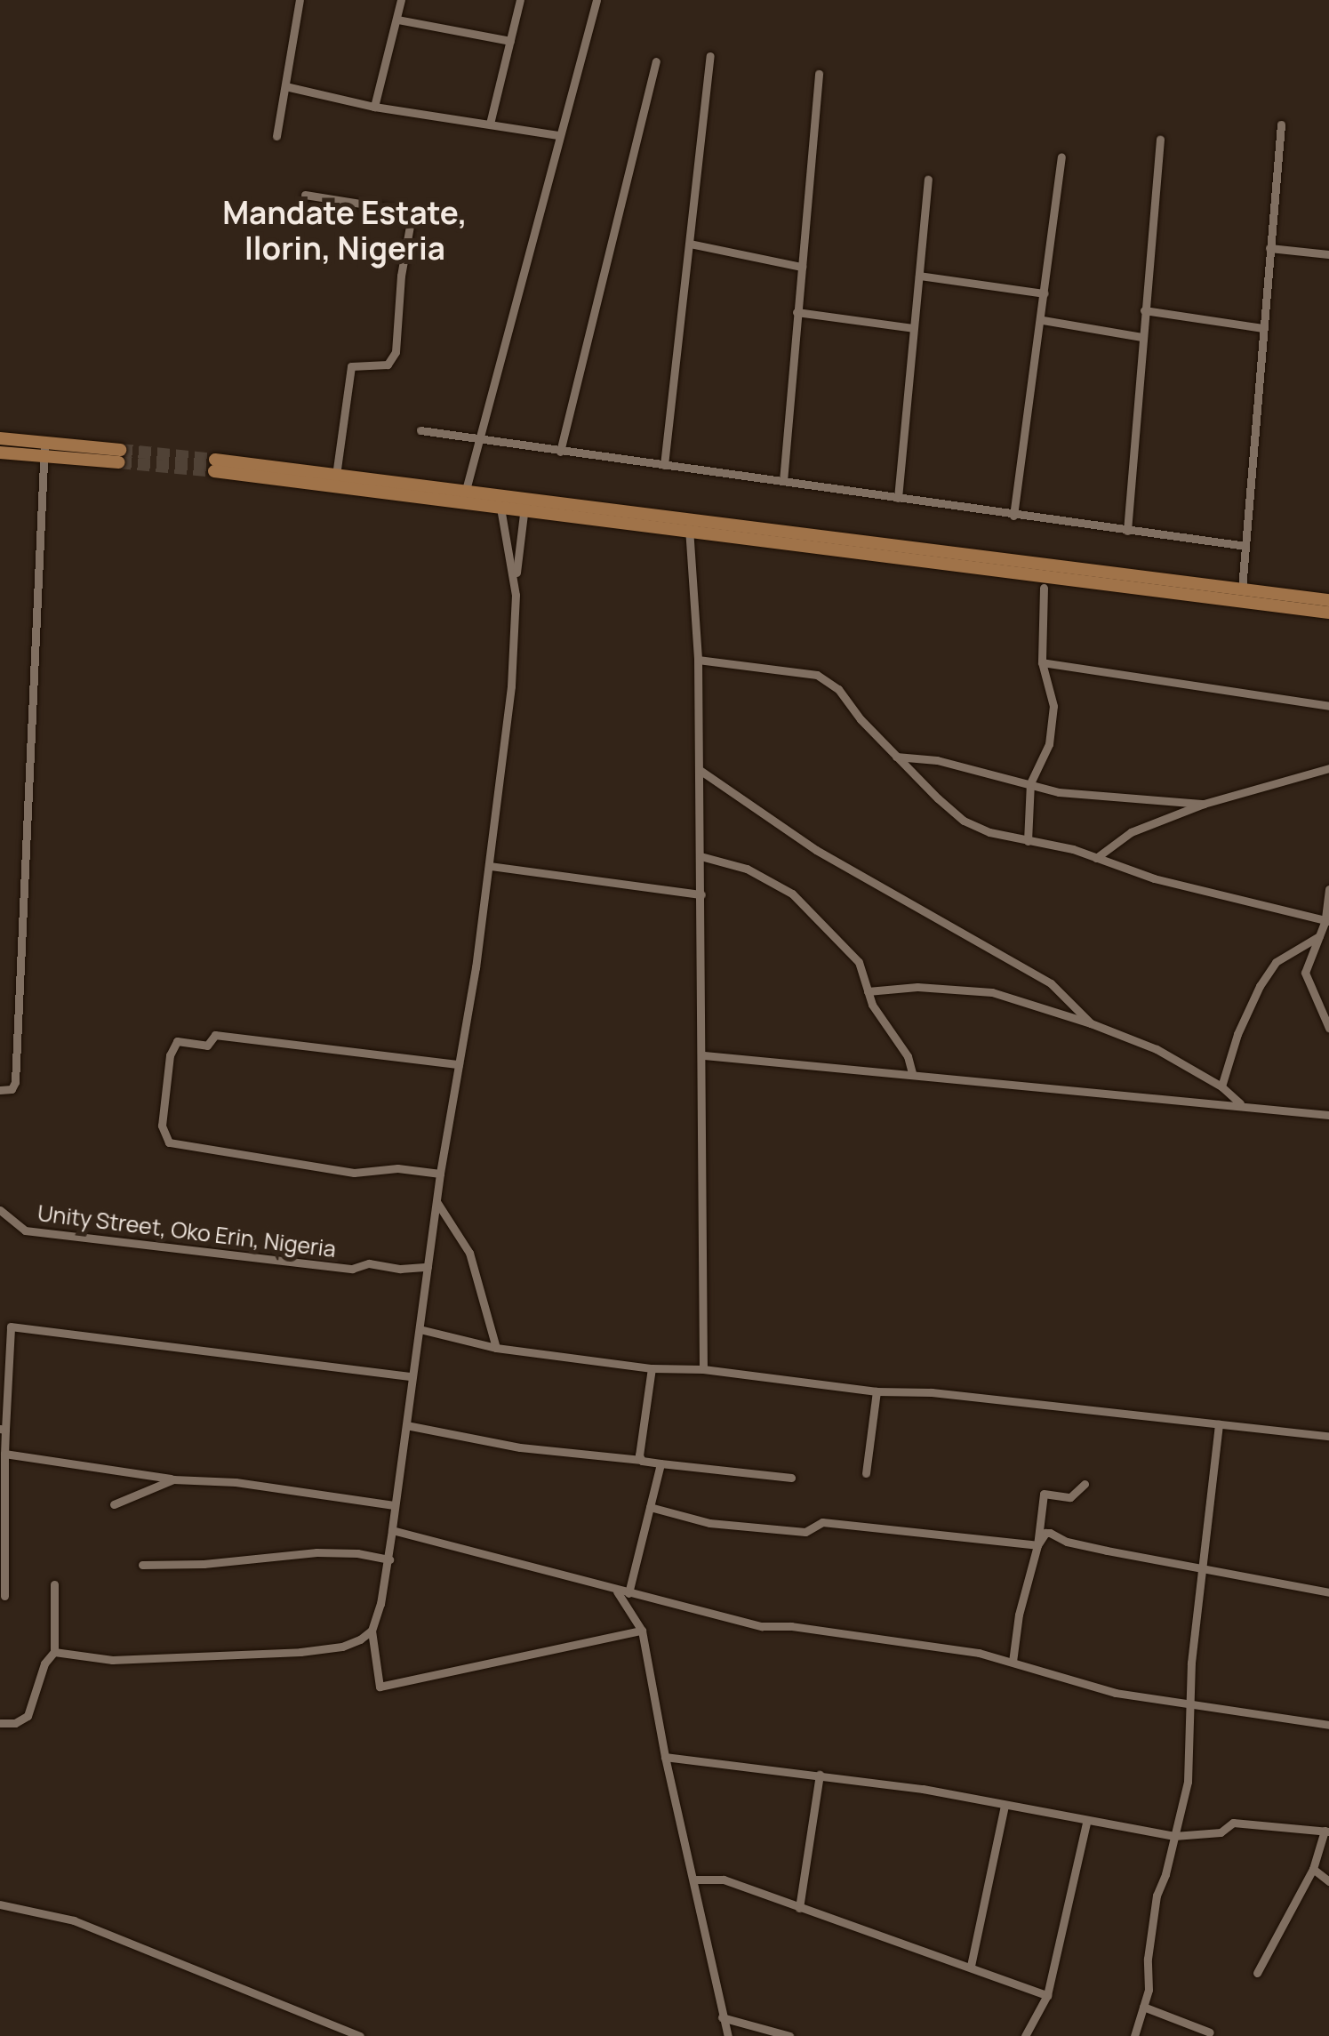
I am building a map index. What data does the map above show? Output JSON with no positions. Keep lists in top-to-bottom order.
{
  "streets": {
    "street": ["Unity Street, Oko Erin, Nigeria"]
  },
  "districts": ["Mandate Estate, Ilorin, Nigeria"]
}
